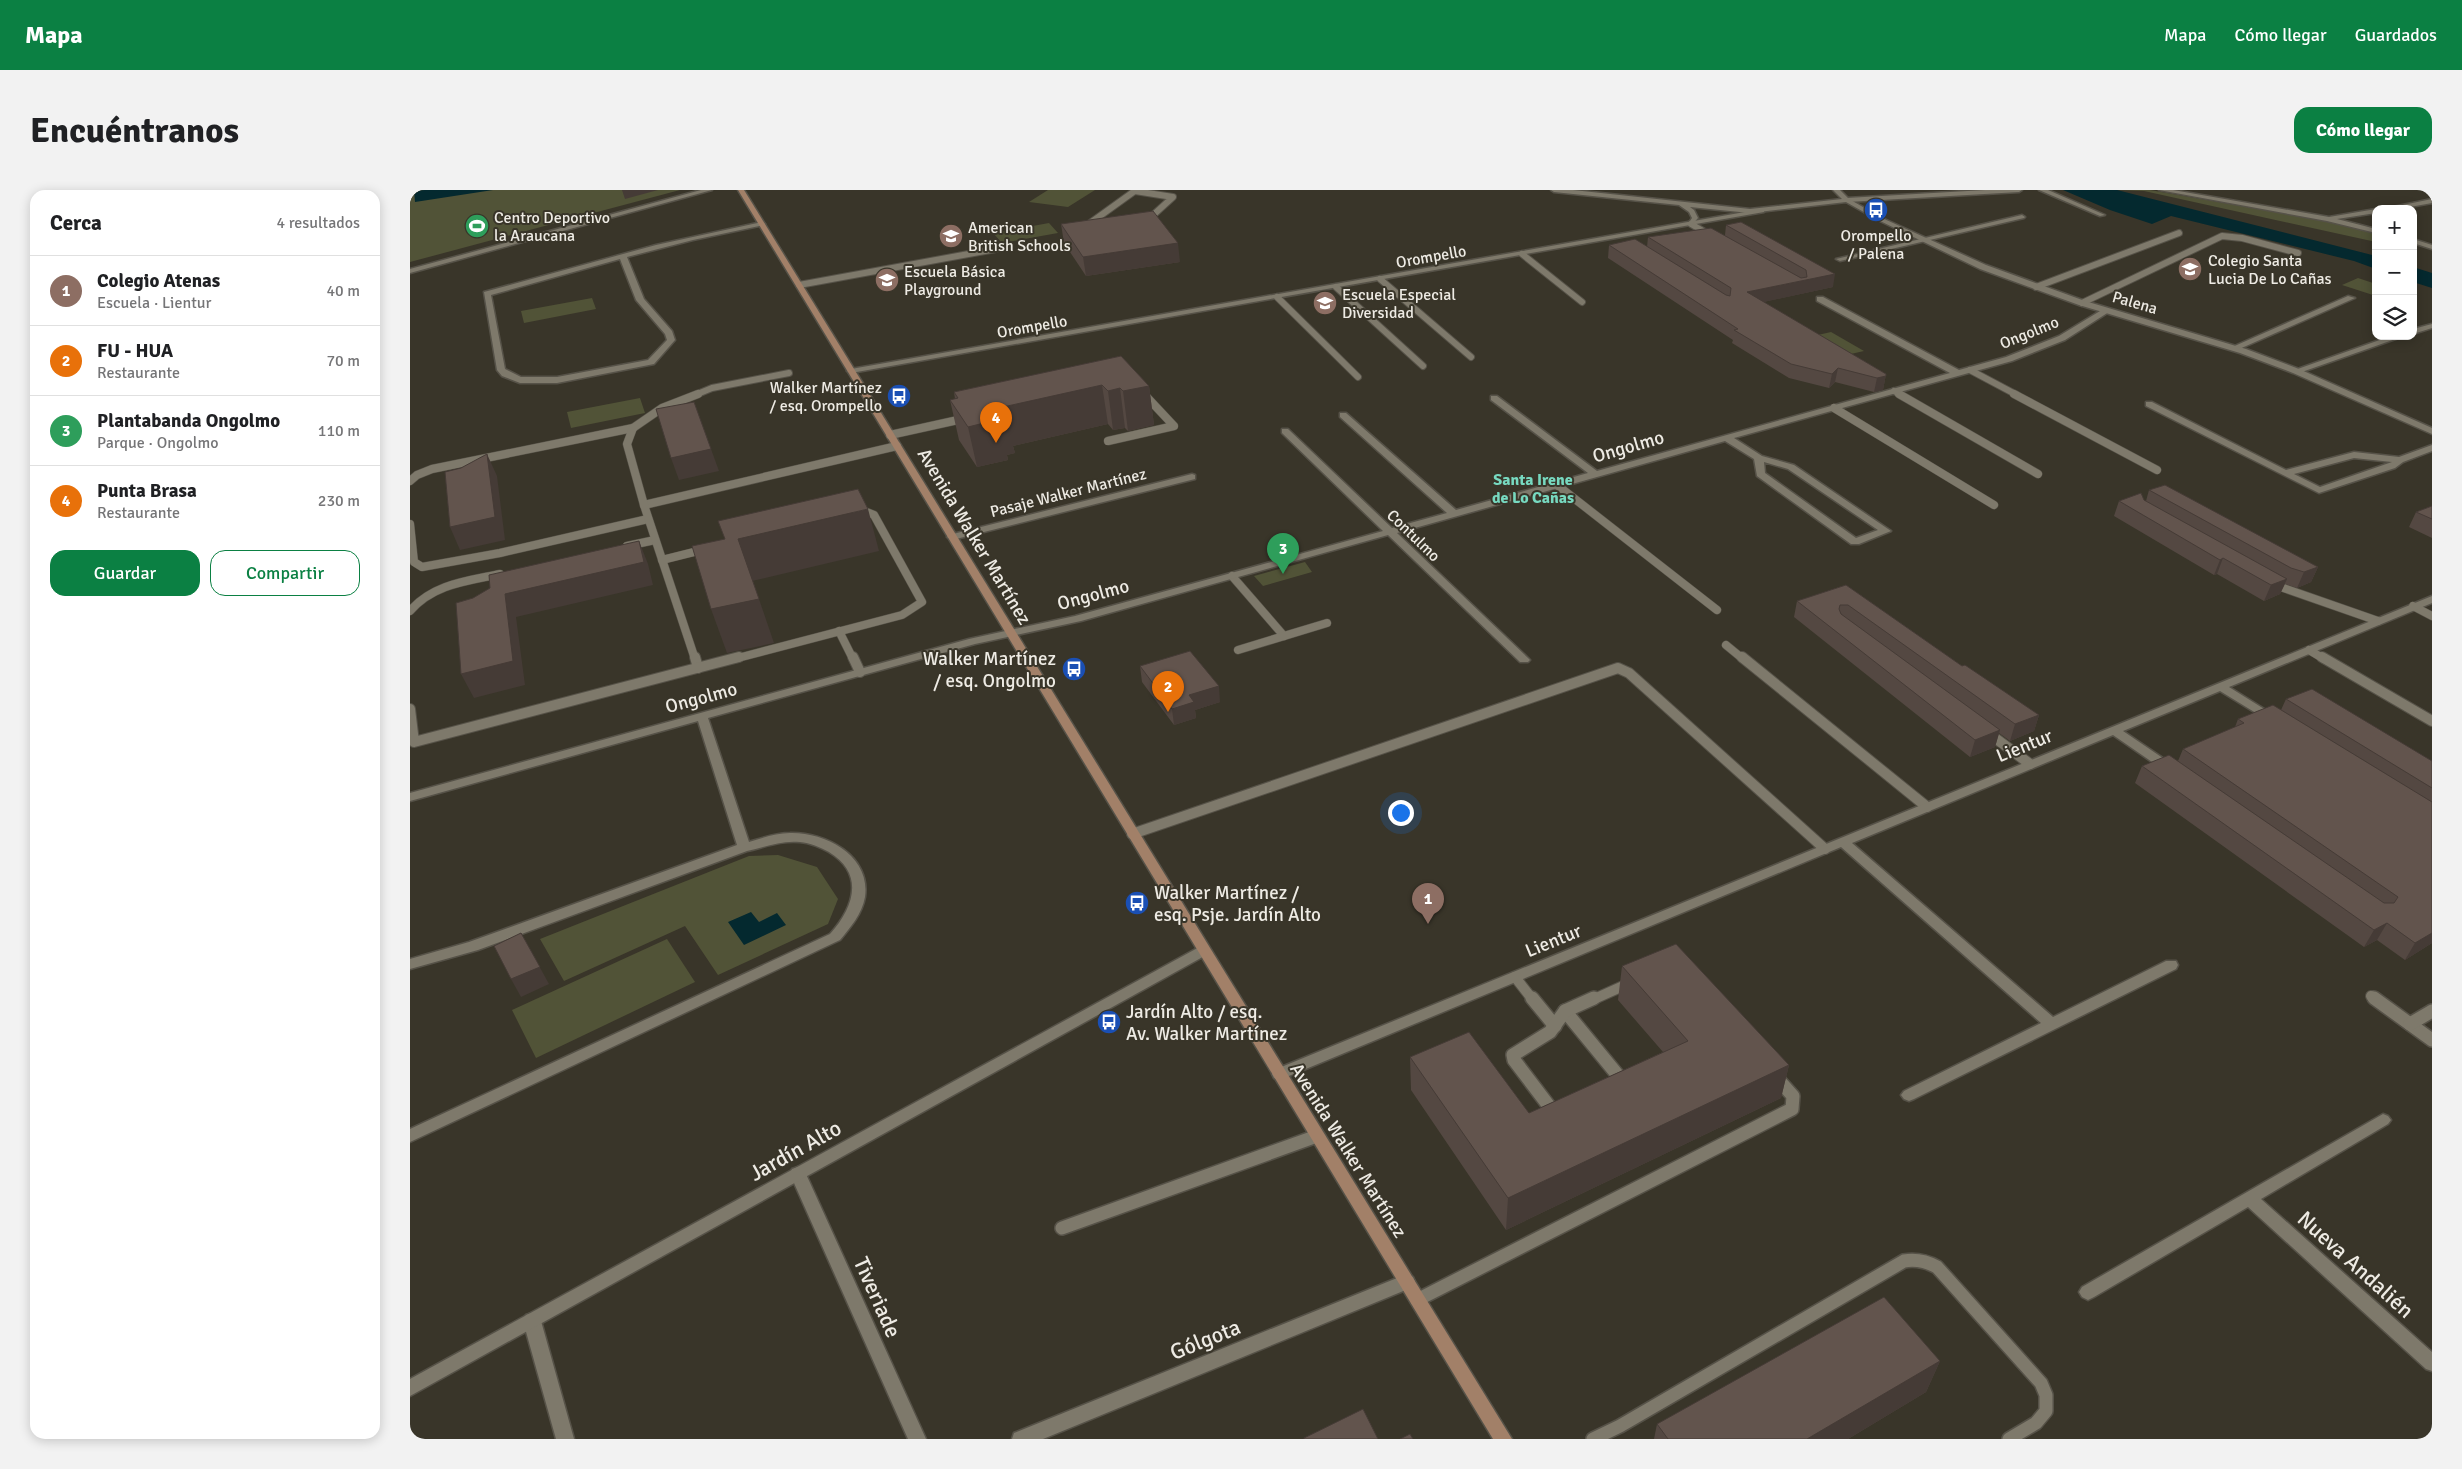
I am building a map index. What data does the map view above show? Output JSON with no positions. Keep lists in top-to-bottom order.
{
  "streets": {
    "main road": ["Avenida Walker Martínez"],
    "street": [
      "Orompello",
      "Palena",
      "Ongolmo",
      "Pasaje Walker Martínez",
      "Contulmo",
      "Lientur",
      "Jardín Alto",
      "Nueva Andalién",
      "Tiveriade",
      "Gólgota"
    ]
  },
  "crossings": [
    ["Orompello", "Palena"],
    ["Orompello", "Avenida Walker Martínez"],
    ["Palena", "Ongolmo"],
    ["Ongolmo", "Contulmo"],
    ["Ongolmo", "Avenida Walker Martínez"],
    ["Pasaje Walker Martínez", "Avenida Walker Martínez"],
    ["Avenida Walker Martínez", "Lientur"],
    ["Avenida Walker Martínez", "Jardín Alto"],
    ["Avenida Walker Martínez", "Gólgota"],
    ["Jardín Alto", "Tiveriade"]
  ],
  "districts": ["Santa Irene de Lo Cañas"],
  "places": {
    "bus stop": [
      "Orompello / Palena",
      "Walker Martínez / esq. Orompello",
      "Walker Martínez / esq. Ongolmo",
      "Walker Martínez / esq. Psje. Jardín Alto",
      "Jardín Alto / esq. Av. Walker Martínez"
    ],
    "sports": ["Centro Deportivo la Araucana"],
    "school or university": [
      "American British Schools",
      "Colegio Santa Lucia De Lo Cañas",
      "Escuela Básica Playground",
      "Escuela Especial Diversidad"
    ]
  },
  "page": {
    "header": "Mapa",
    "nav": ["Mapa", "Cómo llegar", "Guardados"],
    "buttons": [
      "Cómo llegar",
      ["Guardar", "Compartir"]
    ],
    "title": "Encuéntranos",
    "heading": ["Cerca", "4 resultados"],
    "map_buttons": ["+", "−"],
    "list": [
      {
        "mark": "1",
        "name": "Colegio Atenas",
        "note": "Escuela · Lientur",
        "value": "40 m"
      },
      {
        "mark": "2",
        "name": "FU - HUA",
        "note": "Restaurante",
        "value": "70 m"
      },
      {
        "mark": "3",
        "name": "Plantabanda Ongolmo",
        "note": "Parque · Ongolmo",
        "value": "110 m"
      },
      {
        "mark": "4",
        "name": "Punta Brasa",
        "note": "Restaurante",
        "value": "230 m"
      }
    ],
    "pins": [
      "4",
      "3",
      "2",
      "1"
    ]
  }
}
